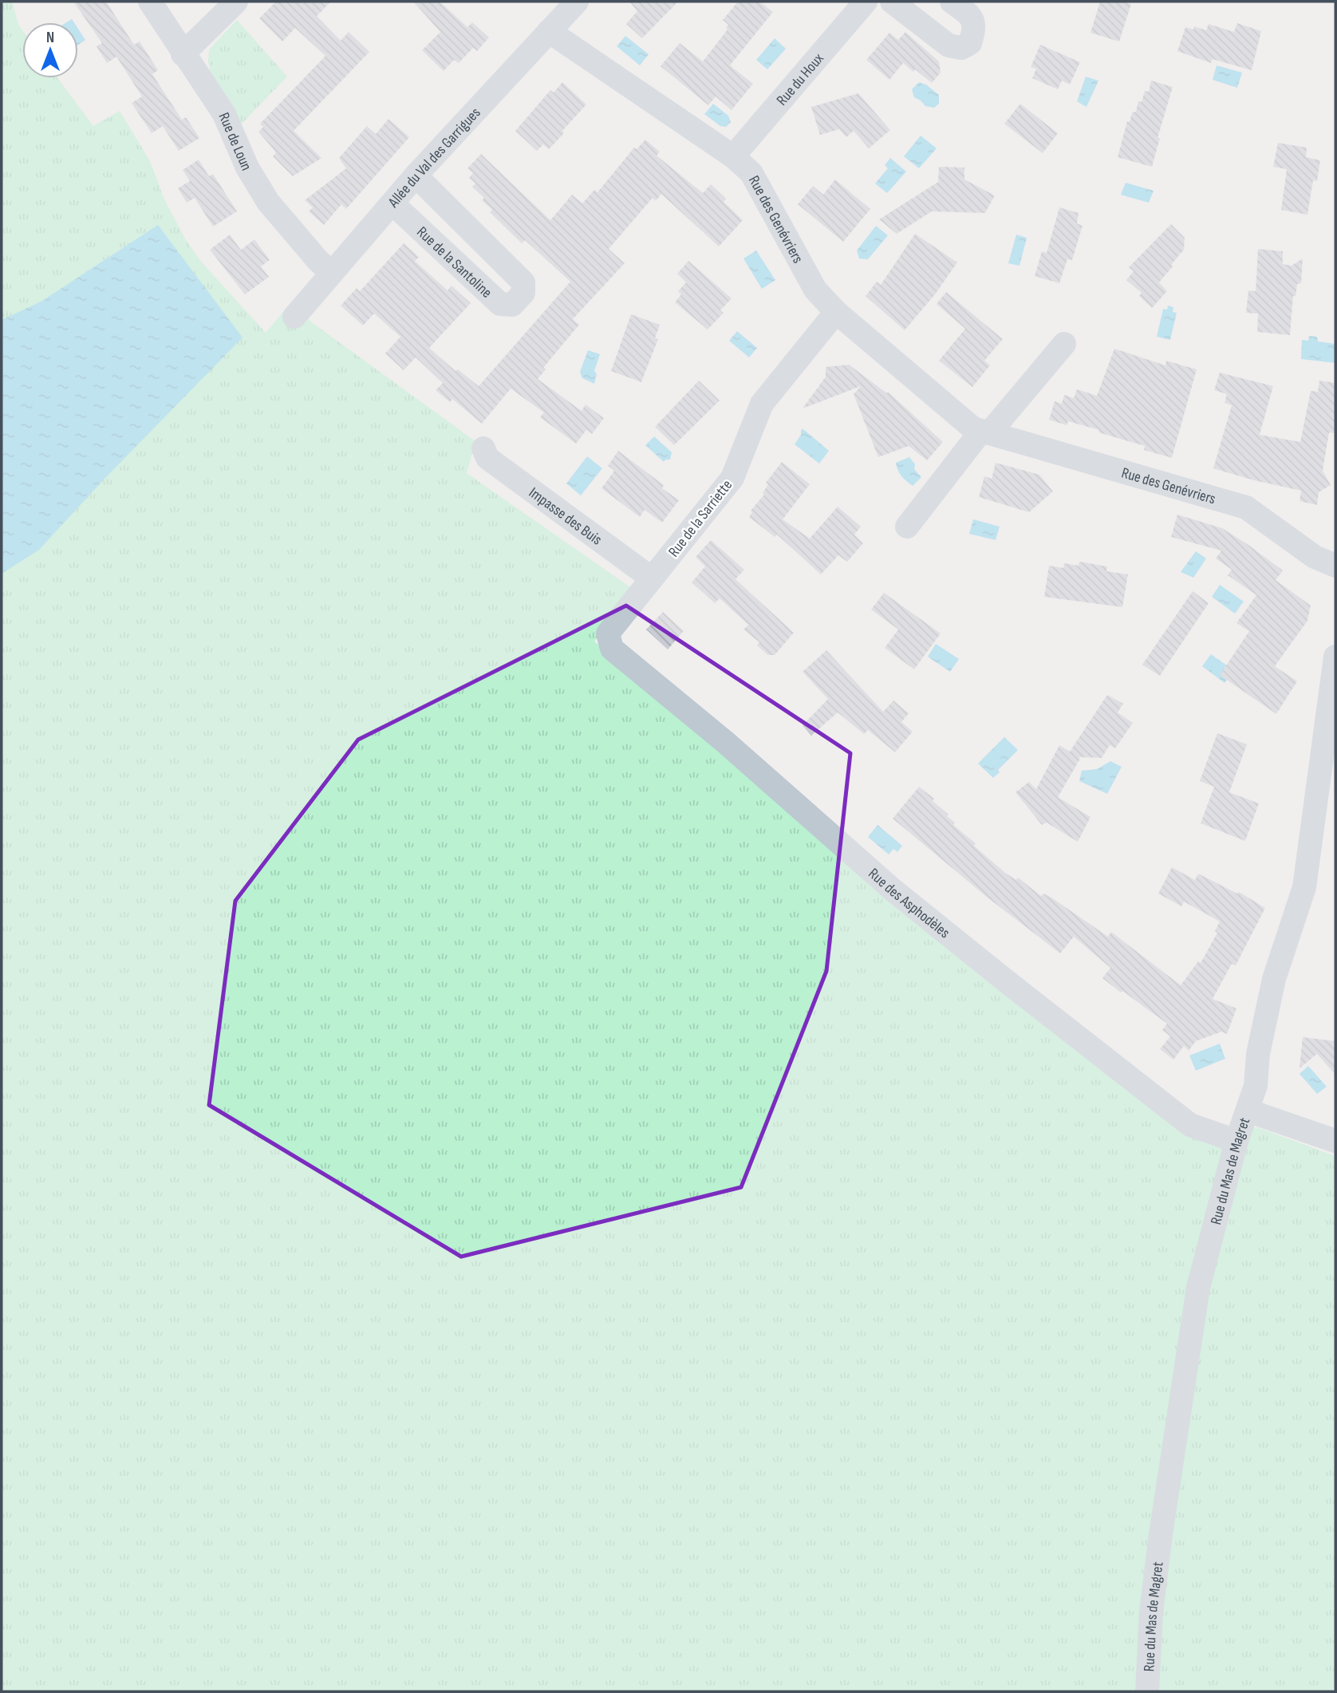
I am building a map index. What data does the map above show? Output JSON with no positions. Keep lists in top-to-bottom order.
{
  "streets": {
    "street": [
      "Rue du Houx",
      "Rue de Loun",
      "Allée du Val des Garrigues",
      "Rue des Genévriers",
      "Rue de la Santoline",
      "Impasse des Buis",
      "Rue de la Sarriette",
      "Rue des Asphodèles",
      "Rue du Mas de Magret"
    ]
  },
  "crossings": [
    ["Rue du Houx", "Rue des Genévriers"],
    ["Rue de Loun", "Allée du Val des Garrigues"],
    ["Allée du Val des Garrigues", "Rue des Genévriers"],
    ["Allée du Val des Garrigues", "Rue de la Santoline"],
    ["Rue des Genévriers", "Rue de la Sarriette"],
    ["Impasse des Buis", "Rue de la Sarriette"],
    ["Rue de la Sarriette", "Rue des Asphodèles"],
    ["Rue des Asphodèles", "Rue du Mas de Magret"]
  ],
  "north": "top"
}
